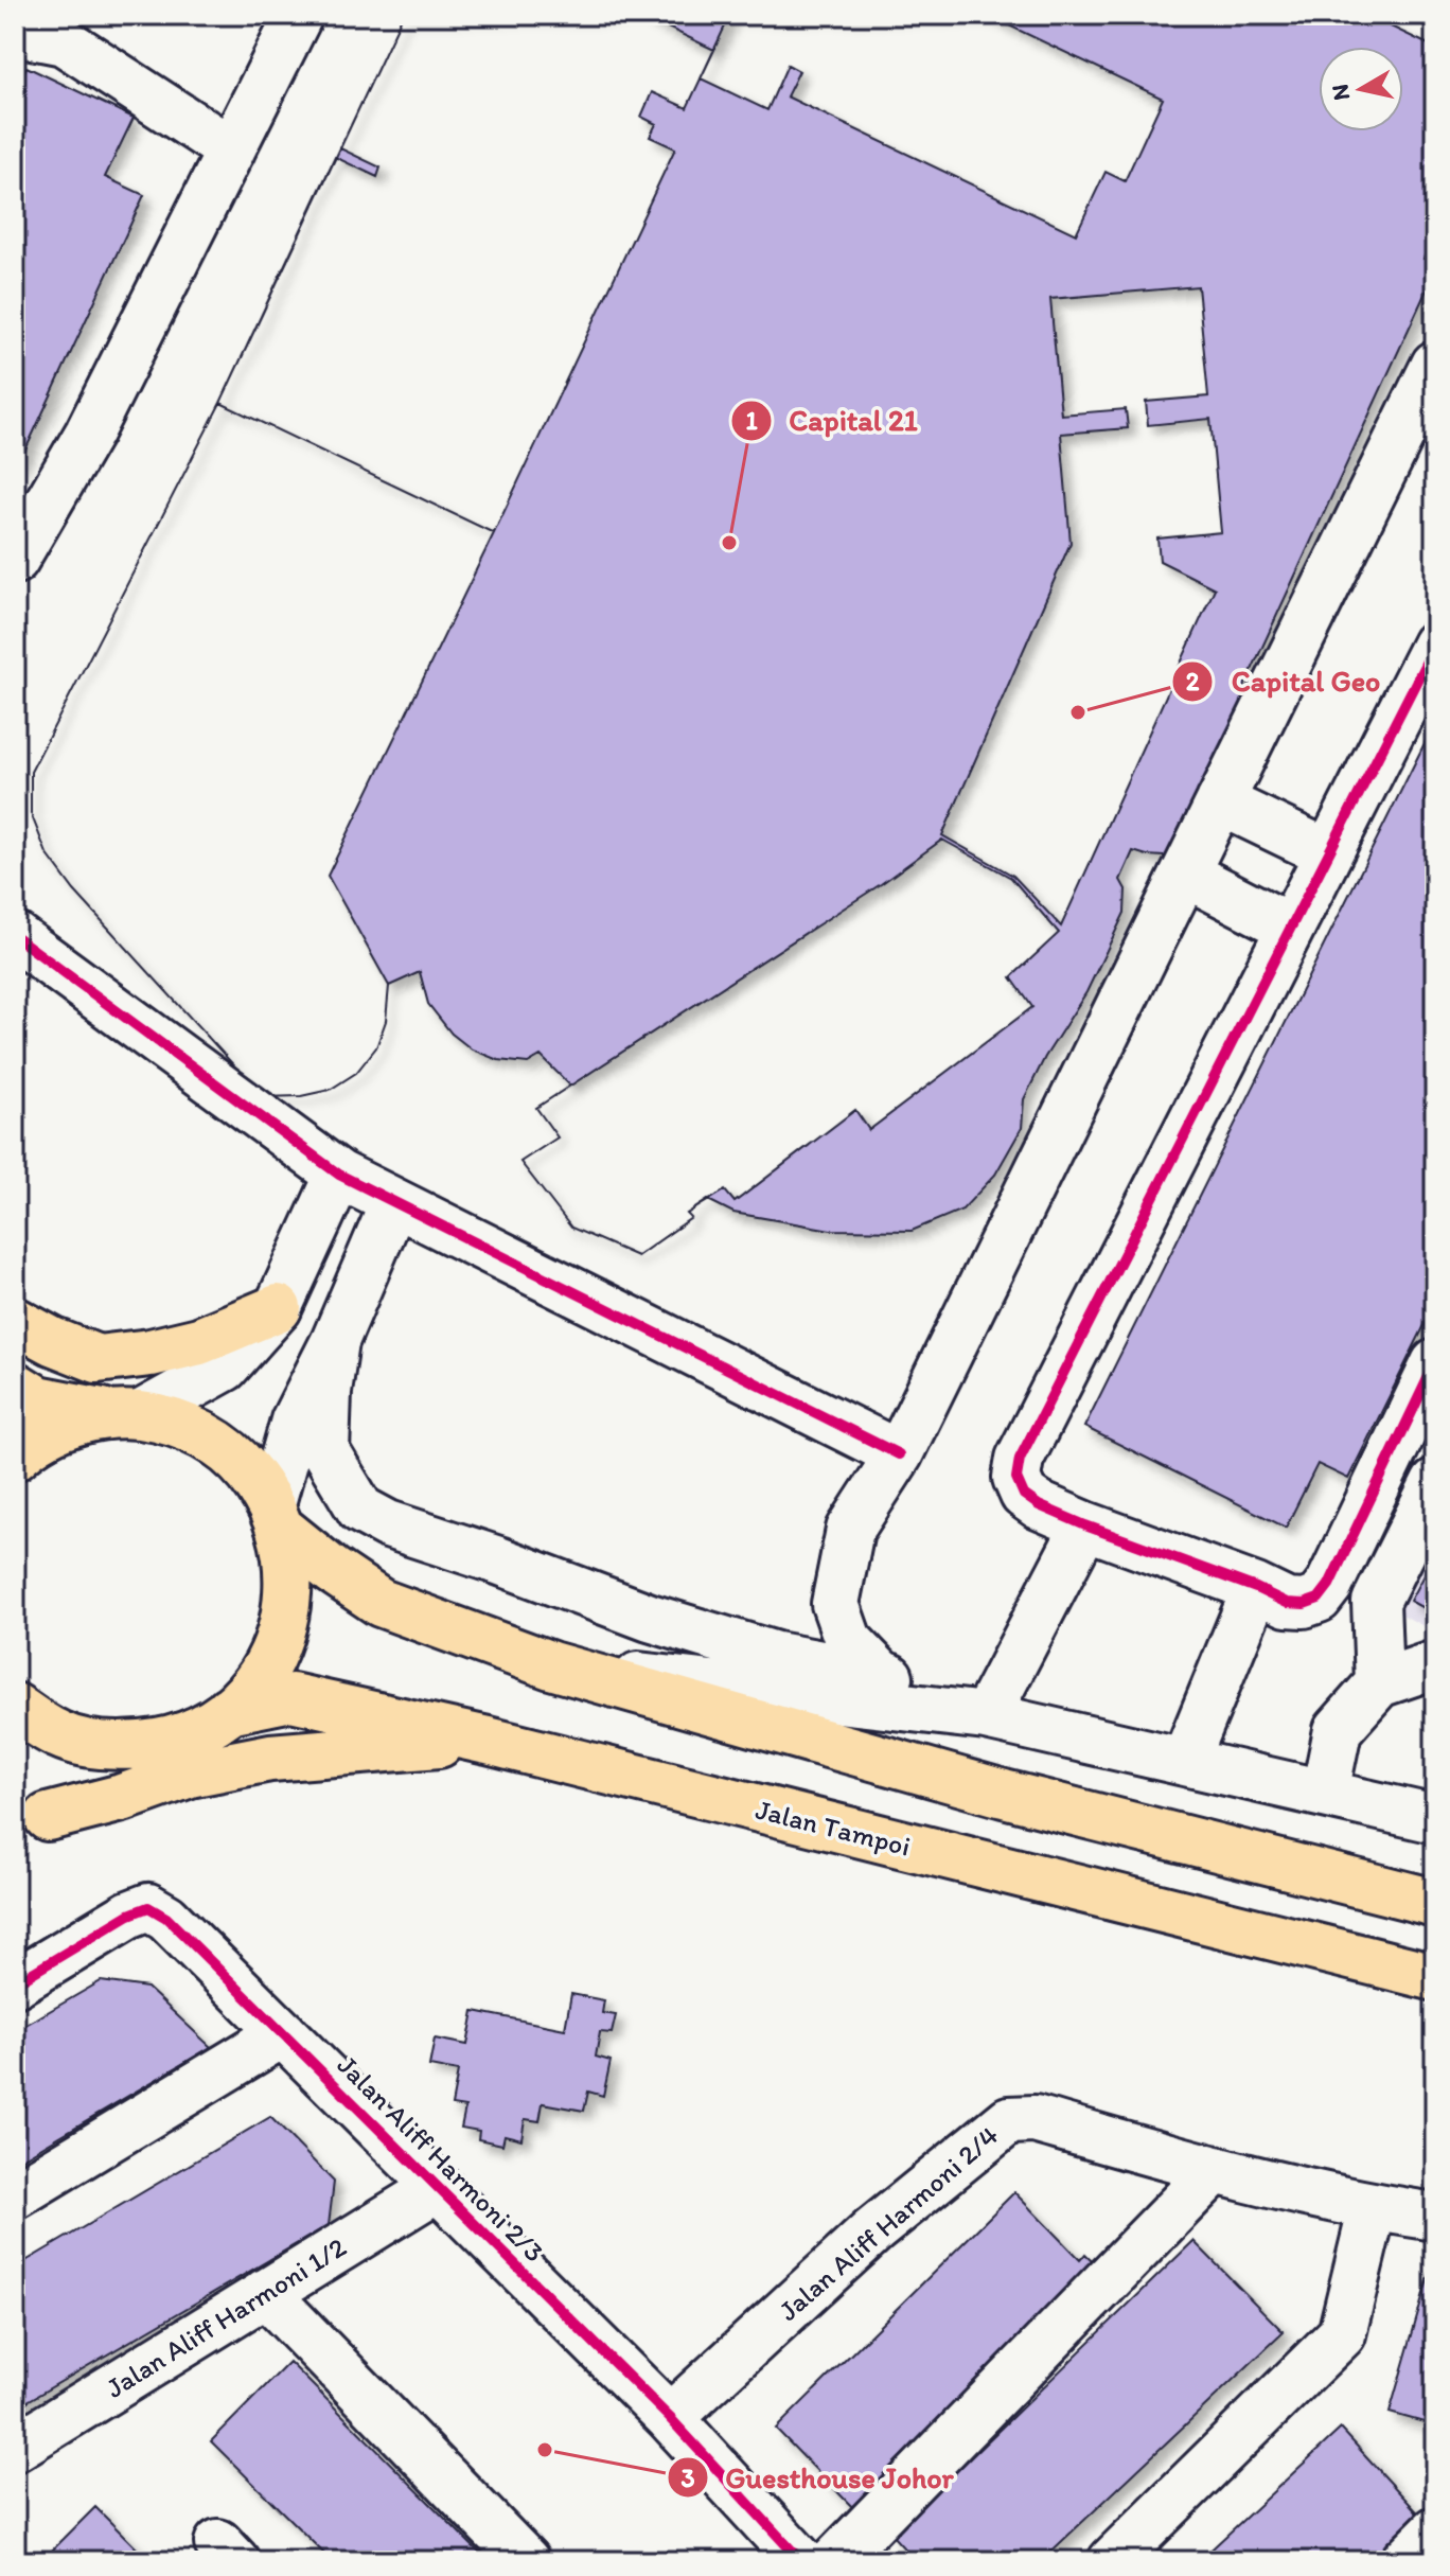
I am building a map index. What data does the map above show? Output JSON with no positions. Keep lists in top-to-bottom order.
{
  "streets": {
    "main road": ["Jalan Tampoi"],
    "street": ["Jalan Aliff Harmoni 2/3", "Jalan Aliff Harmoni 2/4", "Jalan Aliff Harmoni 1/2"]
  },
  "crossings": [
    ["Jalan Aliff Harmoni 2/3", "Jalan Aliff Harmoni 2/4"],
    ["Jalan Aliff Harmoni 2/3", "Jalan Aliff Harmoni 1/2"]
  ],
  "places": ["Capital 21", "Capital Geo", "Guesthouse Johor"],
  "north": "left"
}
